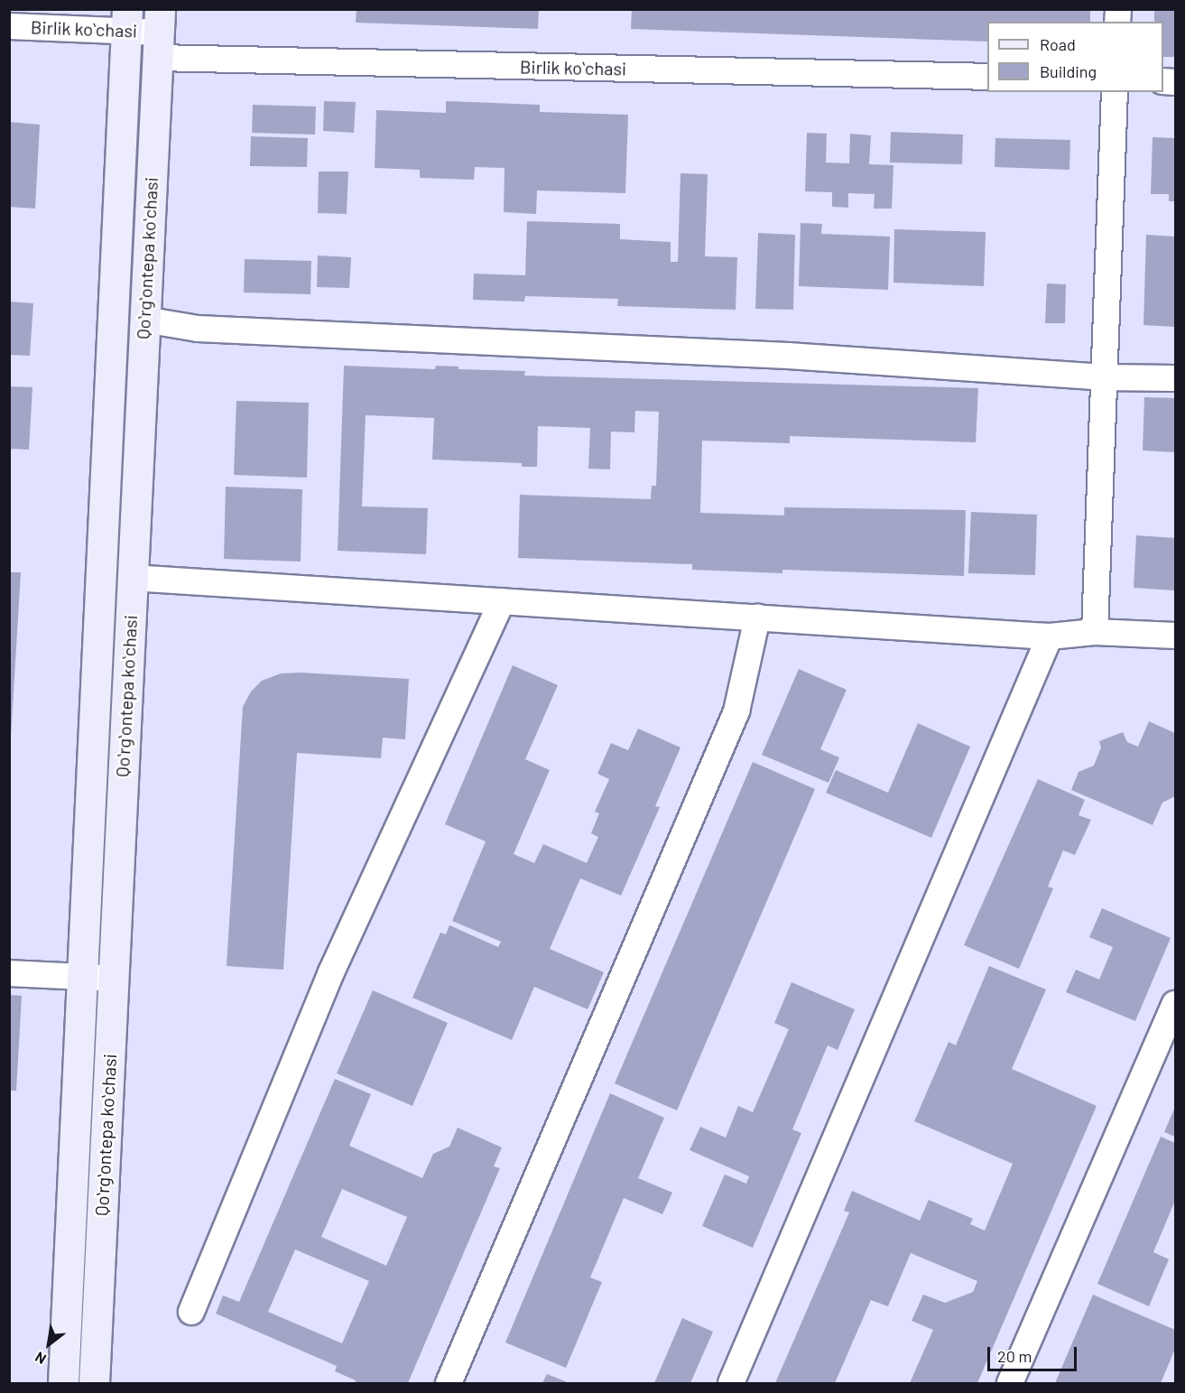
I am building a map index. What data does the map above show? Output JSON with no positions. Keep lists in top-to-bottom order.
{
  "streets": {
    "main road": ["Qoʻrgʻontepa koʻchasi"],
    "street": ["Birlik koʻchasi"]
  },
  "crossings": [
    ["Birlik koʻchasi", "Qoʻrgʻontepa koʻchasi"]
  ],
  "legend": ["Road", "Building"],
  "scale_bar": "20 m",
  "north": "bottom left"
}
